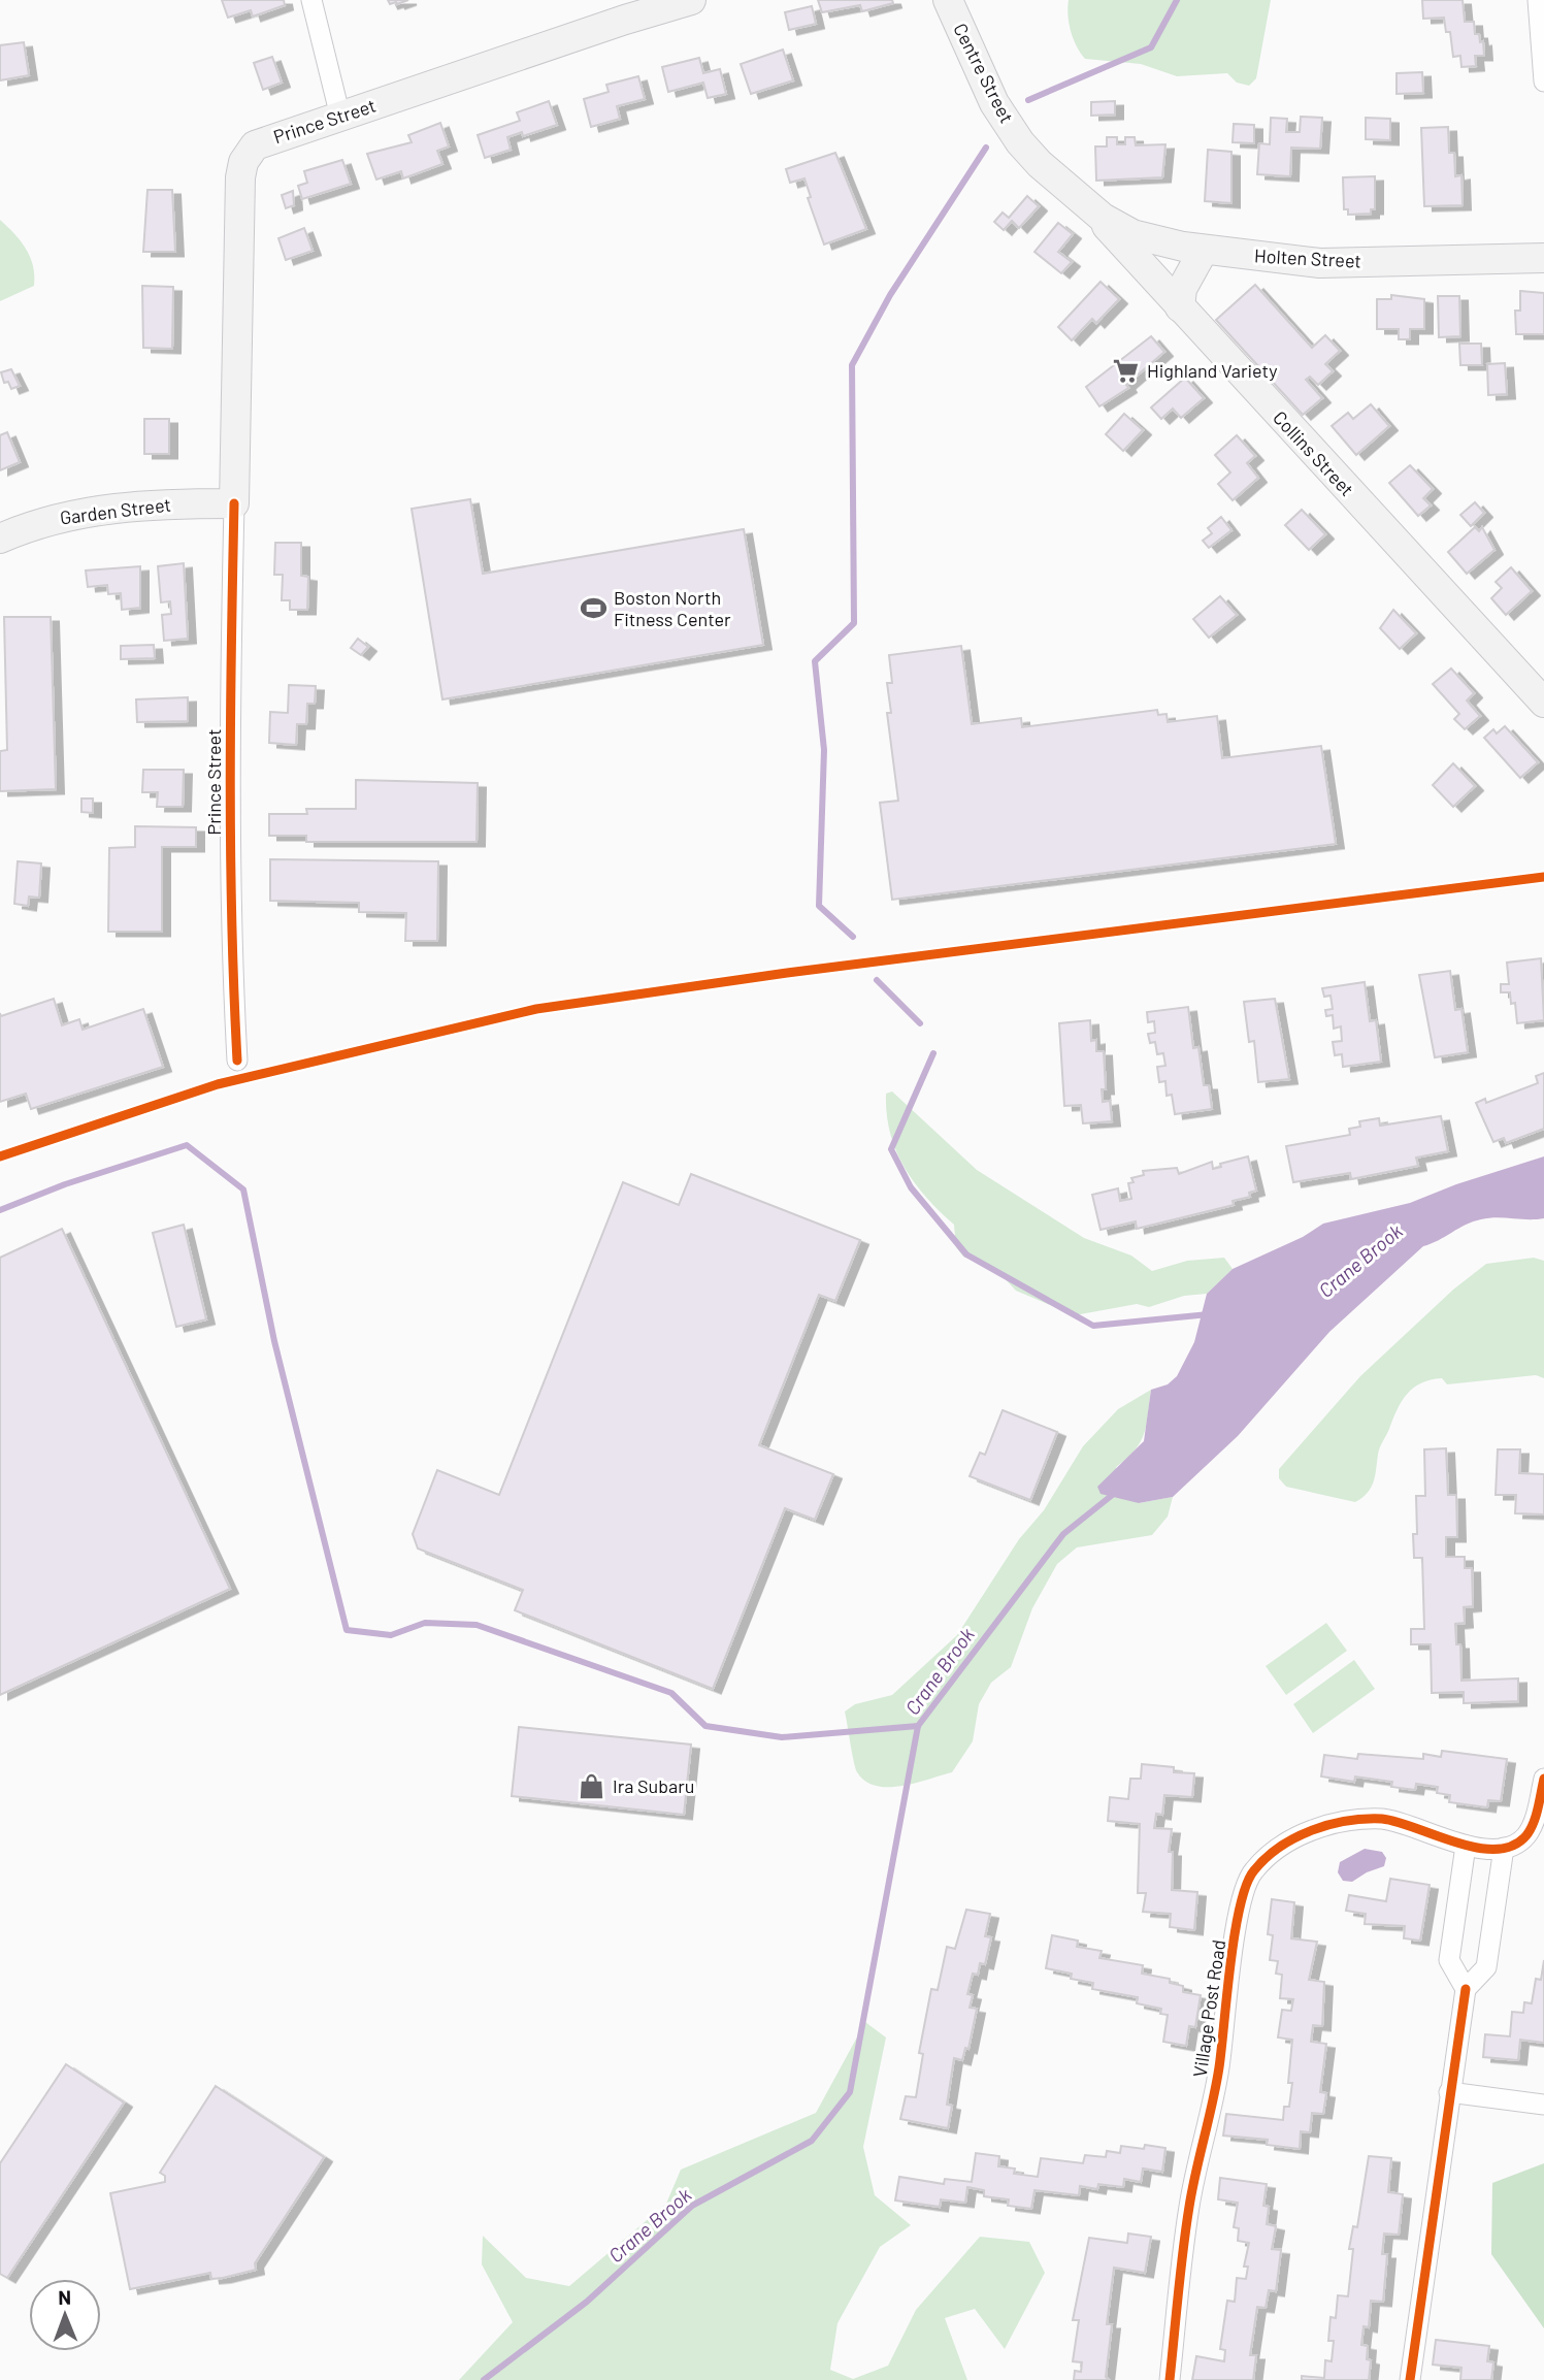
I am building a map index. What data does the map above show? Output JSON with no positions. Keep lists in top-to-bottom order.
{
  "streets": {
    "main road": [
      "Centre Street",
      "Prince Street",
      "Holten Street",
      "Collins Street",
      "Garden Street"
    ],
    "street": ["Village Post Road"]
  },
  "crossings": [
    ["Centre Street", "Holten Street"],
    ["Centre Street", "Collins Street"],
    ["Prince Street", "Garden Street"],
    ["Holten Street", "Collins Street"]
  ],
  "water": ["Crane Brook"],
  "places": {
    "supermarket": ["Highland Variety"],
    "sports": ["Boston North Fitness Center"],
    "shop": ["Ira Subaru"]
  },
  "north": "top"
}
